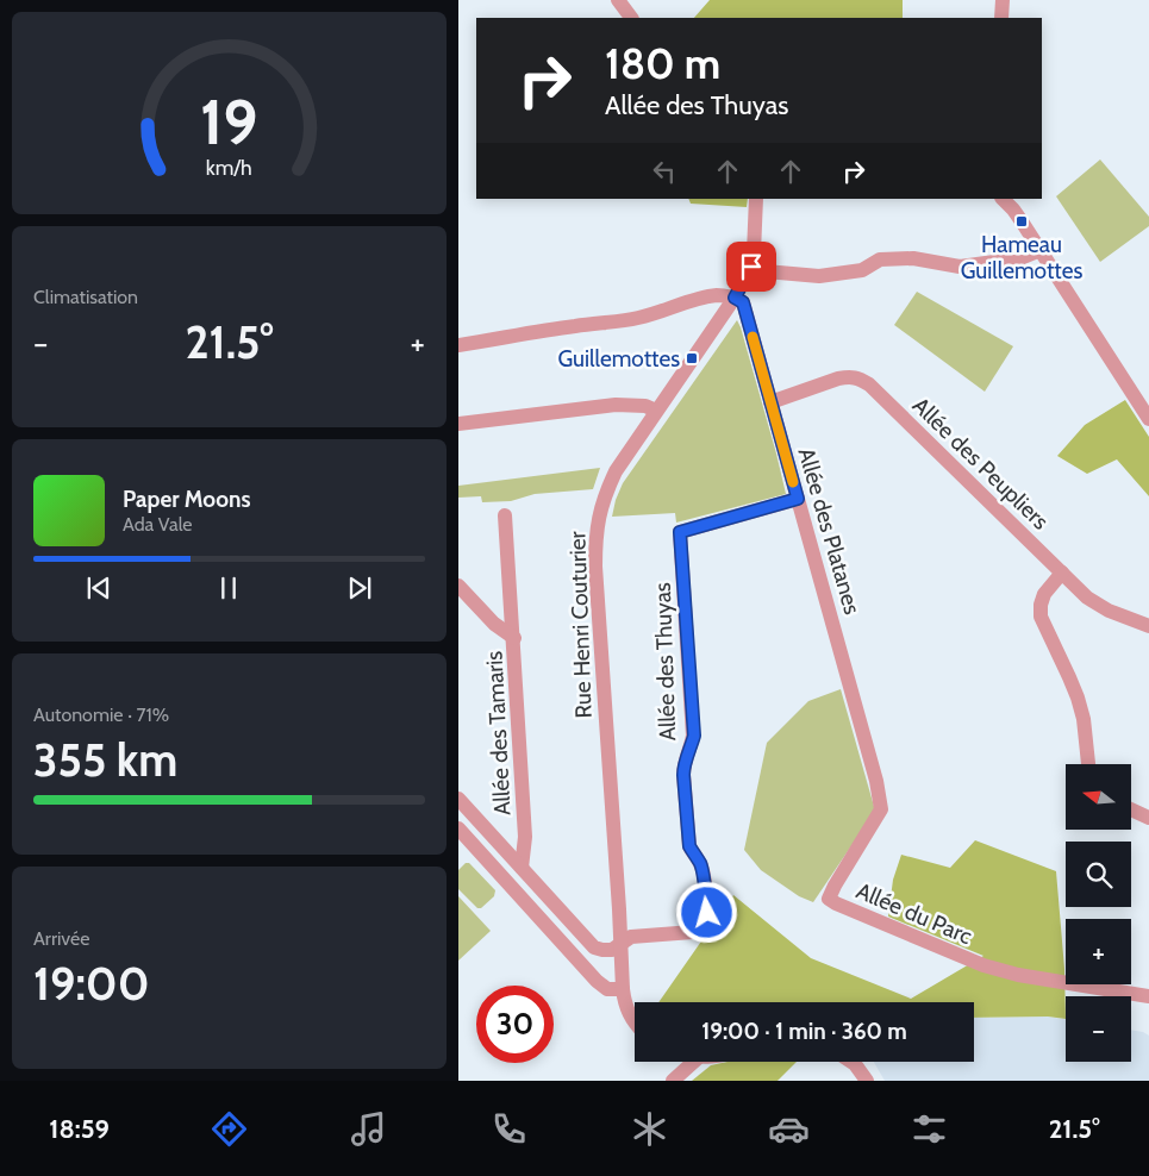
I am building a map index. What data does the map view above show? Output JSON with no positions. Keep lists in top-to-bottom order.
{
  "streets": {
    "street": [
      "Allée des Peupliers",
      "Allée des Platanes",
      "Rue Henri Couturier",
      "Allée des Thuyas",
      "Allée des Tamaris",
      "Allée du Parc"
    ]
  },
  "crossings": [
    ["Allée des Peupliers", "Allée des Platanes"],
    ["Allée des Platanes", "Rue Henri Couturier"],
    ["Allée des Platanes", "Allée des Thuyas"],
    ["Allée des Platanes", "Allée du Parc"],
    ["Rue Henri Couturier", "Allée des Thuyas"]
  ],
  "places": {
    "transit": ["Hameau Guillemottes", "Guillemottes"]
  },
  "north": "left",
  "page": {
    "turn": ["180 m", "Allée des Thuyas"],
    "tile": [
      "Climatisation",
      ["Autonomie · 71%", "355 km"],
      ["Arrivée", "19:00"]
    ],
    "heat": ["−", "21.5°", "+"],
    "song": ["Paper Moons", "Ada Vale"],
    "map_buttons": ["+", "−"],
    "limit": "30",
    "trip": "19:00 · 1 min · 360 m",
    "tabs": ["18:59", "21.5°"],
    "gauge": ["19", "km/h"]
  }
}
